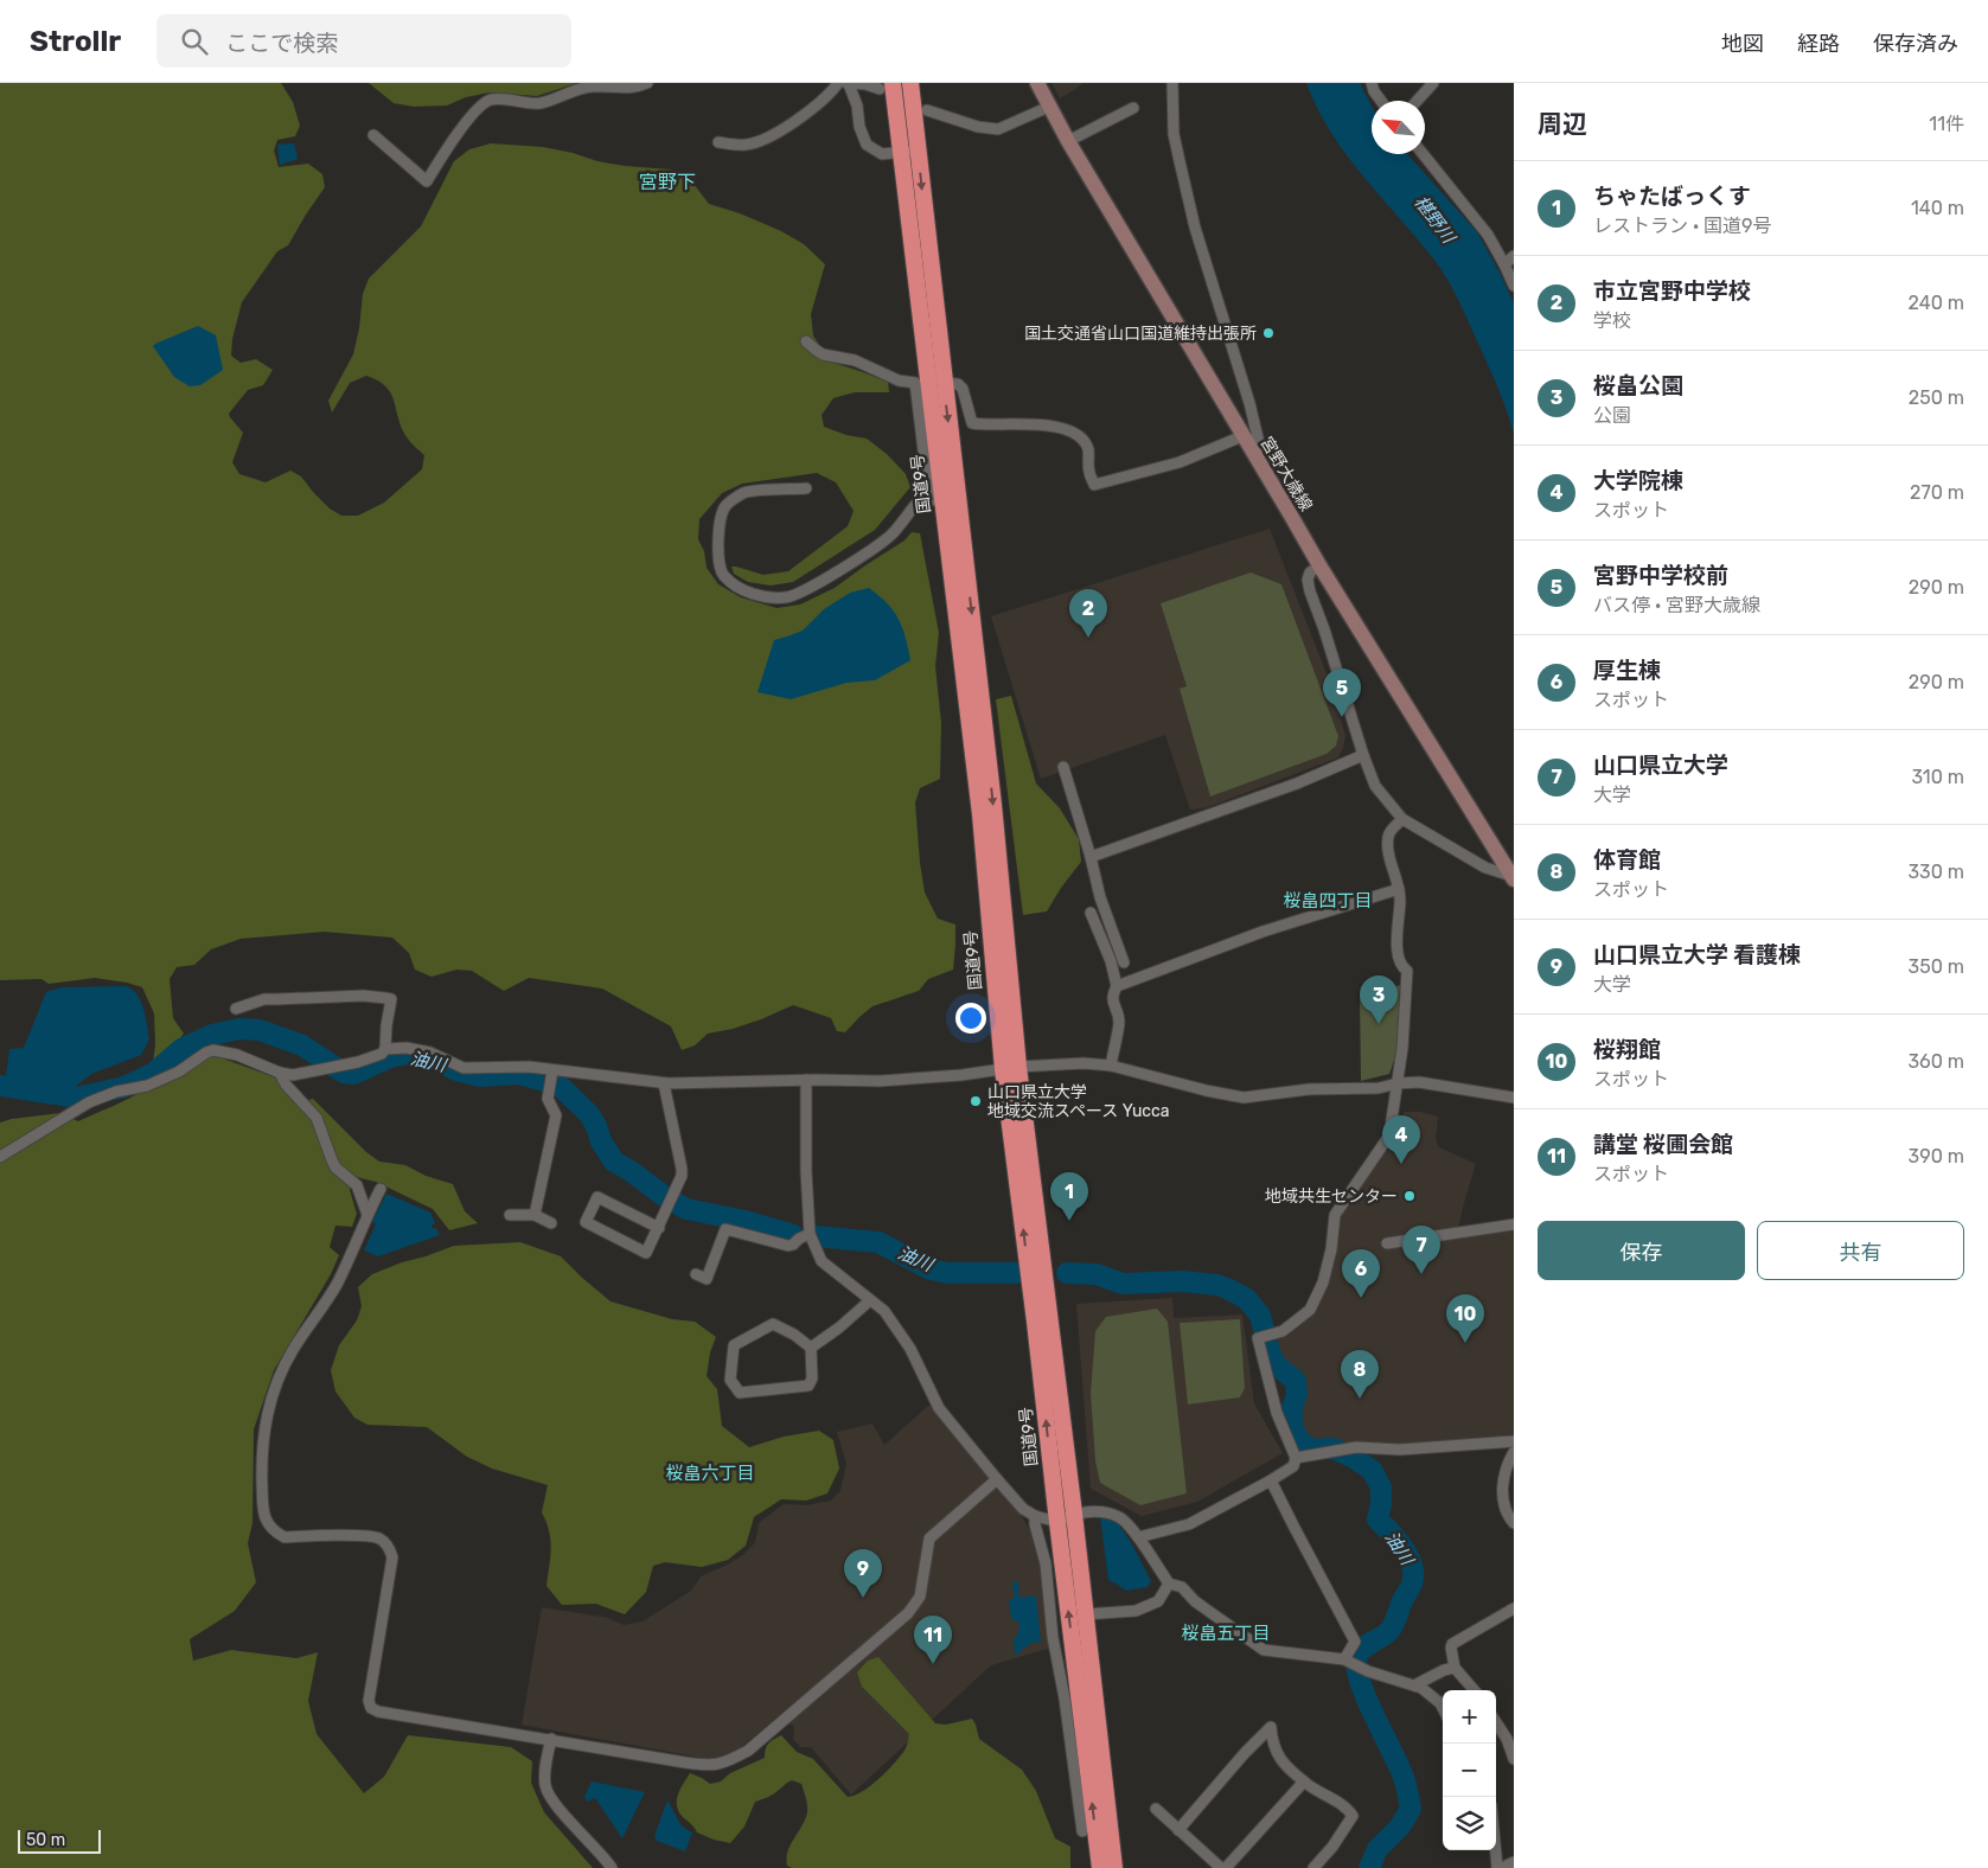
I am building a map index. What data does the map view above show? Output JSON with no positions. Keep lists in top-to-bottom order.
{
  "streets": {
    "highway": ["国道9号"],
    "main road": ["宮野大歳線"]
  },
  "districts": [
    "宮野下",
    "桜畠四丁目",
    "桜畠六丁目",
    "桜畠五丁目"
  ],
  "water": ["椹野川", "油川"],
  "places": ["国土交通省山口国道維持出張所", "山口県立大学 地域交流スペース Yucca", "地域共生センター"],
  "scale_bar": "50 m",
  "north": "top left",
  "page": {
    "header": "Strollr",
    "search": "ここで検索",
    "nav": ["地図", "経路", "保存済み"],
    "heading": ["周辺", "11件"],
    "list": [
      {
        "mark": "1",
        "name": "ちゃたばっくす",
        "note": "レストラン · 国道9号",
        "value": "140 m"
      },
      {
        "mark": "2",
        "name": "市立宮野中学校",
        "note": "学校",
        "value": "240 m"
      },
      {
        "mark": "3",
        "name": "桜畠公園",
        "note": "公園",
        "value": "250 m"
      },
      {
        "mark": "4",
        "name": "大学院棟",
        "note": "スポット",
        "value": "270 m"
      },
      {
        "mark": "5",
        "name": "宮野中学校前",
        "note": "バス停 · 宮野大歳線",
        "value": "290 m"
      },
      {
        "mark": "6",
        "name": "厚生棟",
        "note": "スポット",
        "value": "290 m"
      },
      {
        "mark": "7",
        "name": "山口県立大学",
        "note": "大学",
        "value": "310 m"
      },
      {
        "mark": "8",
        "name": "体育館",
        "note": "スポット",
        "value": "330 m"
      },
      {
        "mark": "9",
        "name": "山口県立大学 看護棟",
        "note": "大学",
        "value": "350 m"
      },
      {
        "mark": "10",
        "name": "桜翔館",
        "note": "スポット",
        "value": "360 m"
      },
      {
        "mark": "11",
        "name": "講堂 桜圃会館",
        "note": "スポット",
        "value": "390 m"
      }
    ],
    "pins": [
      "2",
      "5",
      "3",
      "4",
      "1",
      "7",
      "6",
      "10",
      "8",
      "9",
      "11"
    ],
    "buttons": ["保存", "共有"],
    "map_buttons": ["+", "−"],
    "scale": "50 m"
  }
}
